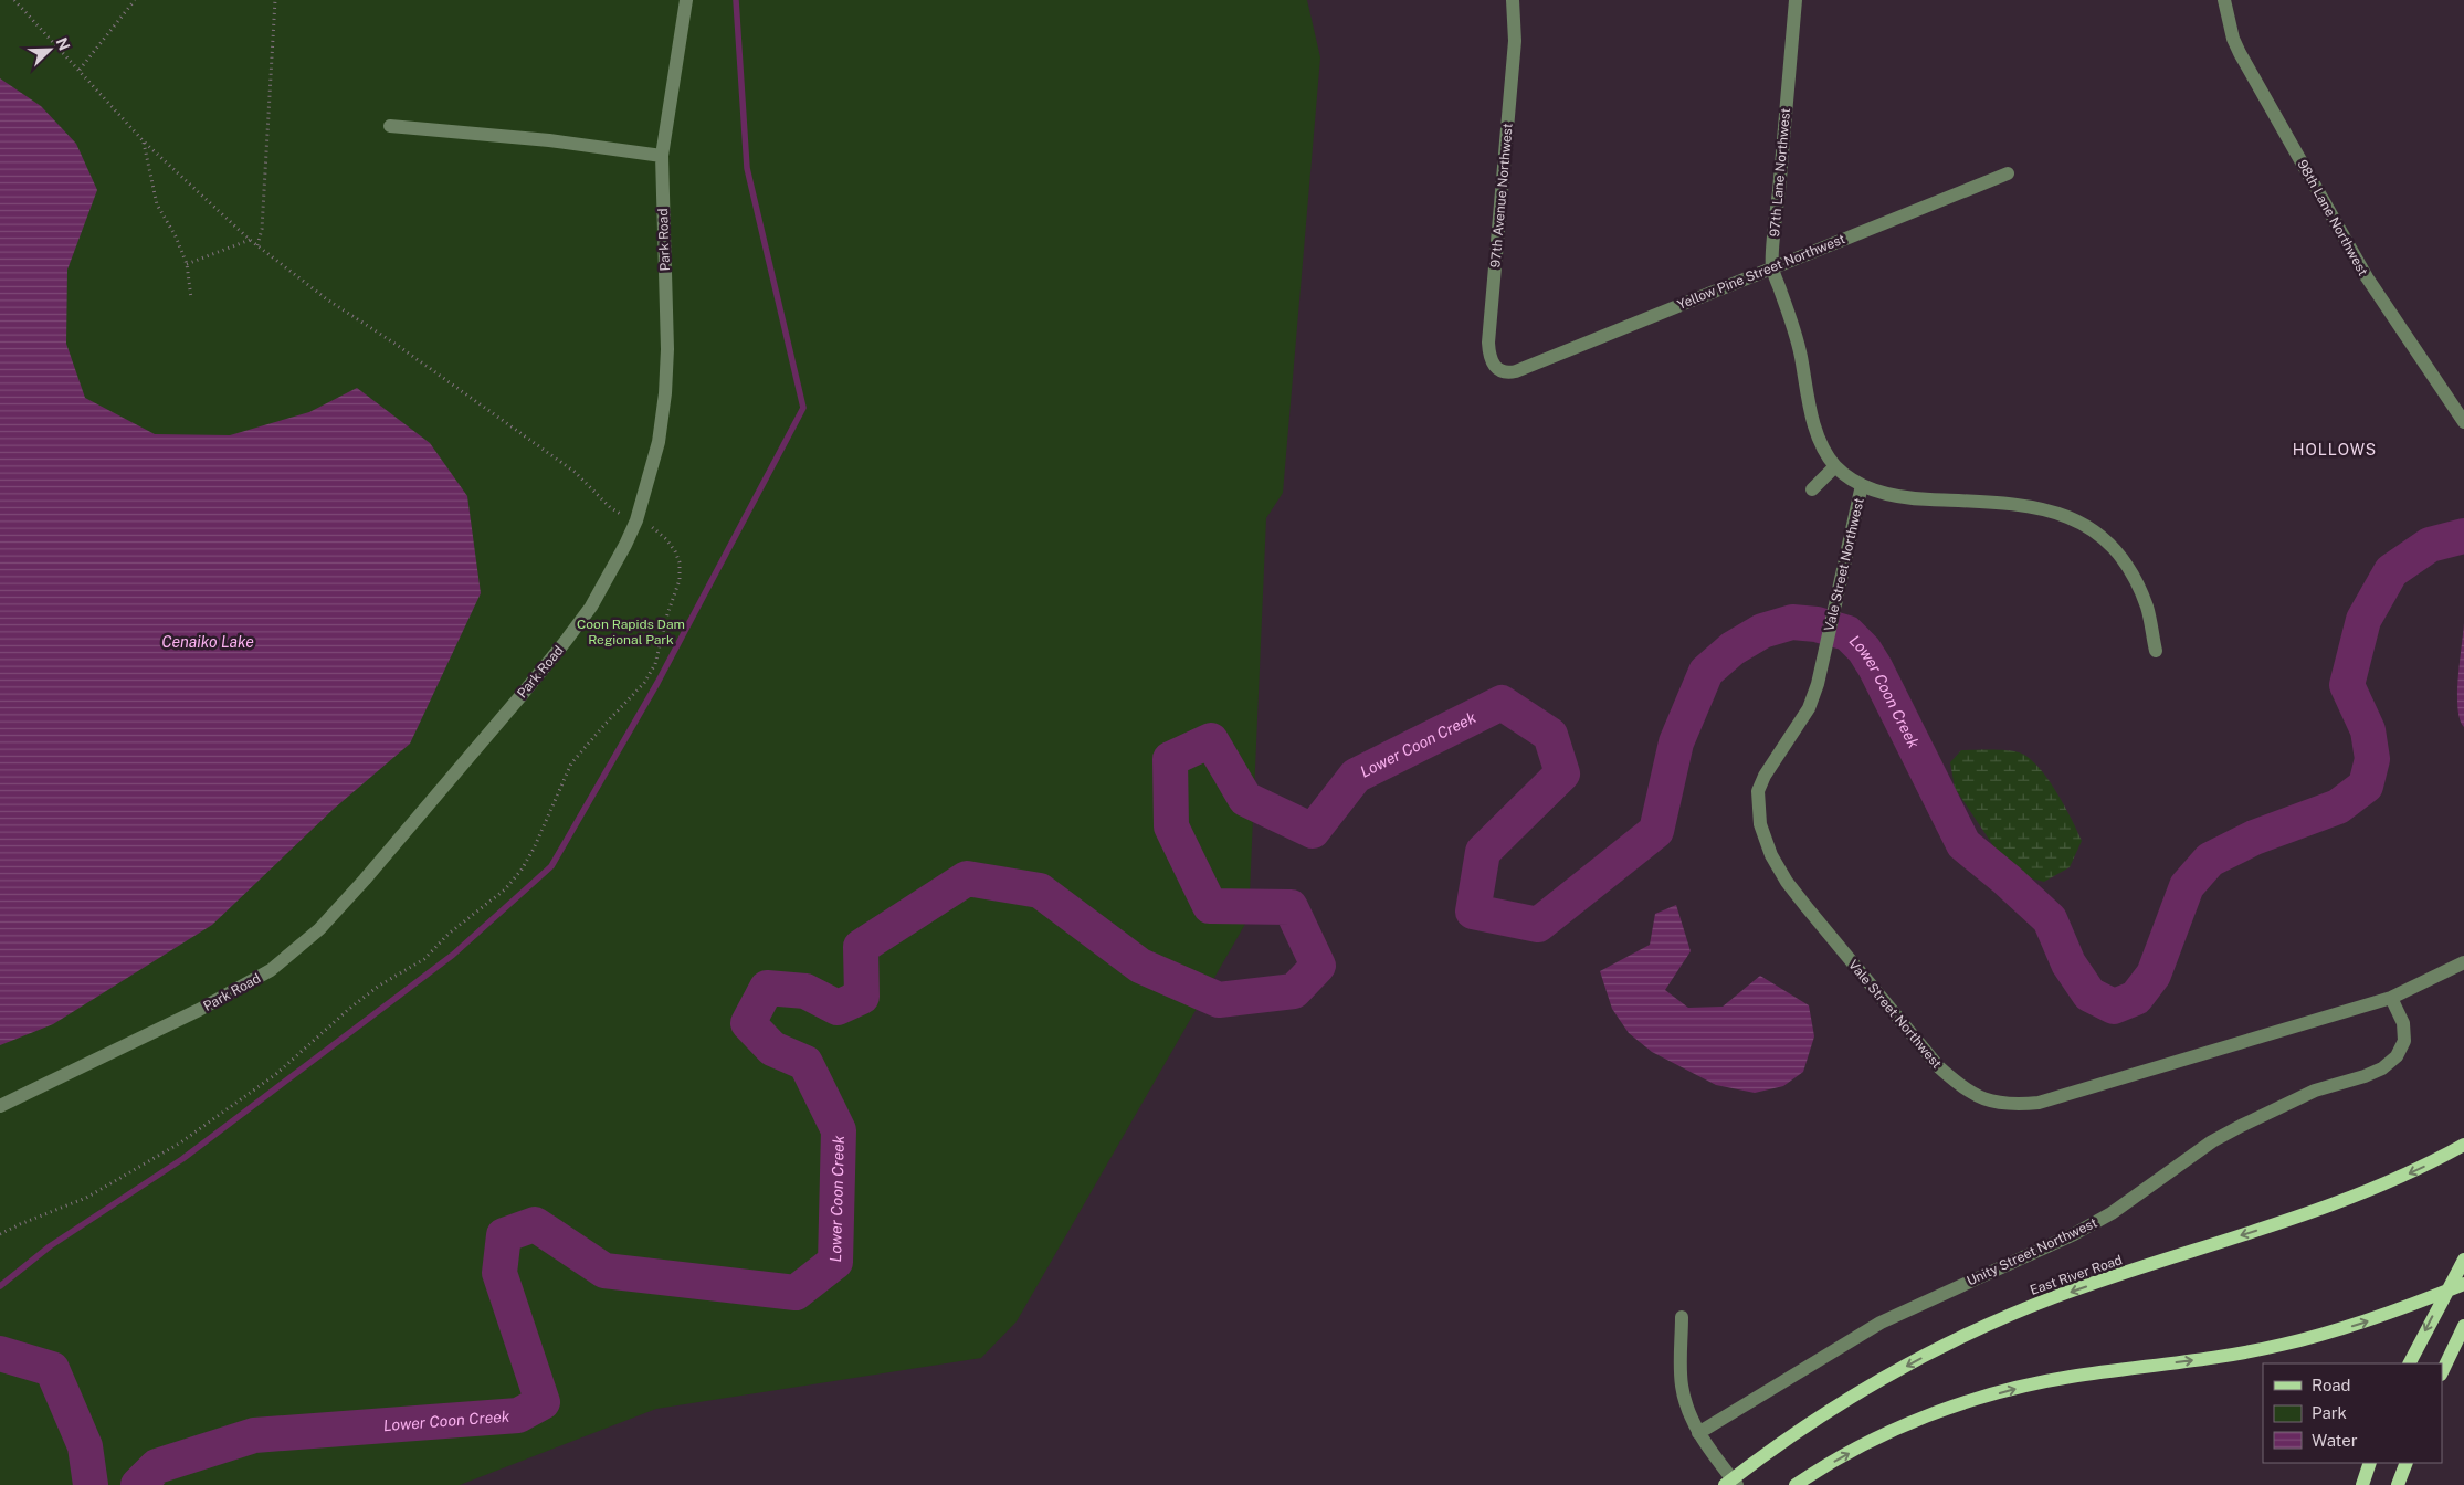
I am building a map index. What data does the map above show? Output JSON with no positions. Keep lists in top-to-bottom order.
{
  "streets": {
    "main road": ["East River Road"],
    "street": [
      "97th Lane Northwest",
      "97th Avenue Northwest",
      "98th Lane Northwest",
      "Park Road",
      "Yellow Pine Street Northwest",
      "Vale Street Northwest",
      "Unity Street Northwest"
    ]
  },
  "crossings": [
    ["97th Lane Northwest", "Yellow Pine Street Northwest"],
    ["97th Lane Northwest", "Vale Street Northwest"],
    ["97th Avenue Northwest", "Yellow Pine Street Northwest"],
    ["Vale Street Northwest", "Unity Street Northwest"]
  ],
  "districts": ["HOLLOWS"],
  "water": ["Cenaiko Lake", "Lower Coon Creek"],
  "parks": ["Coon Rapids Dam Regional Park"],
  "legend": ["Road", "Park", "Water"],
  "north": "top right"
}
